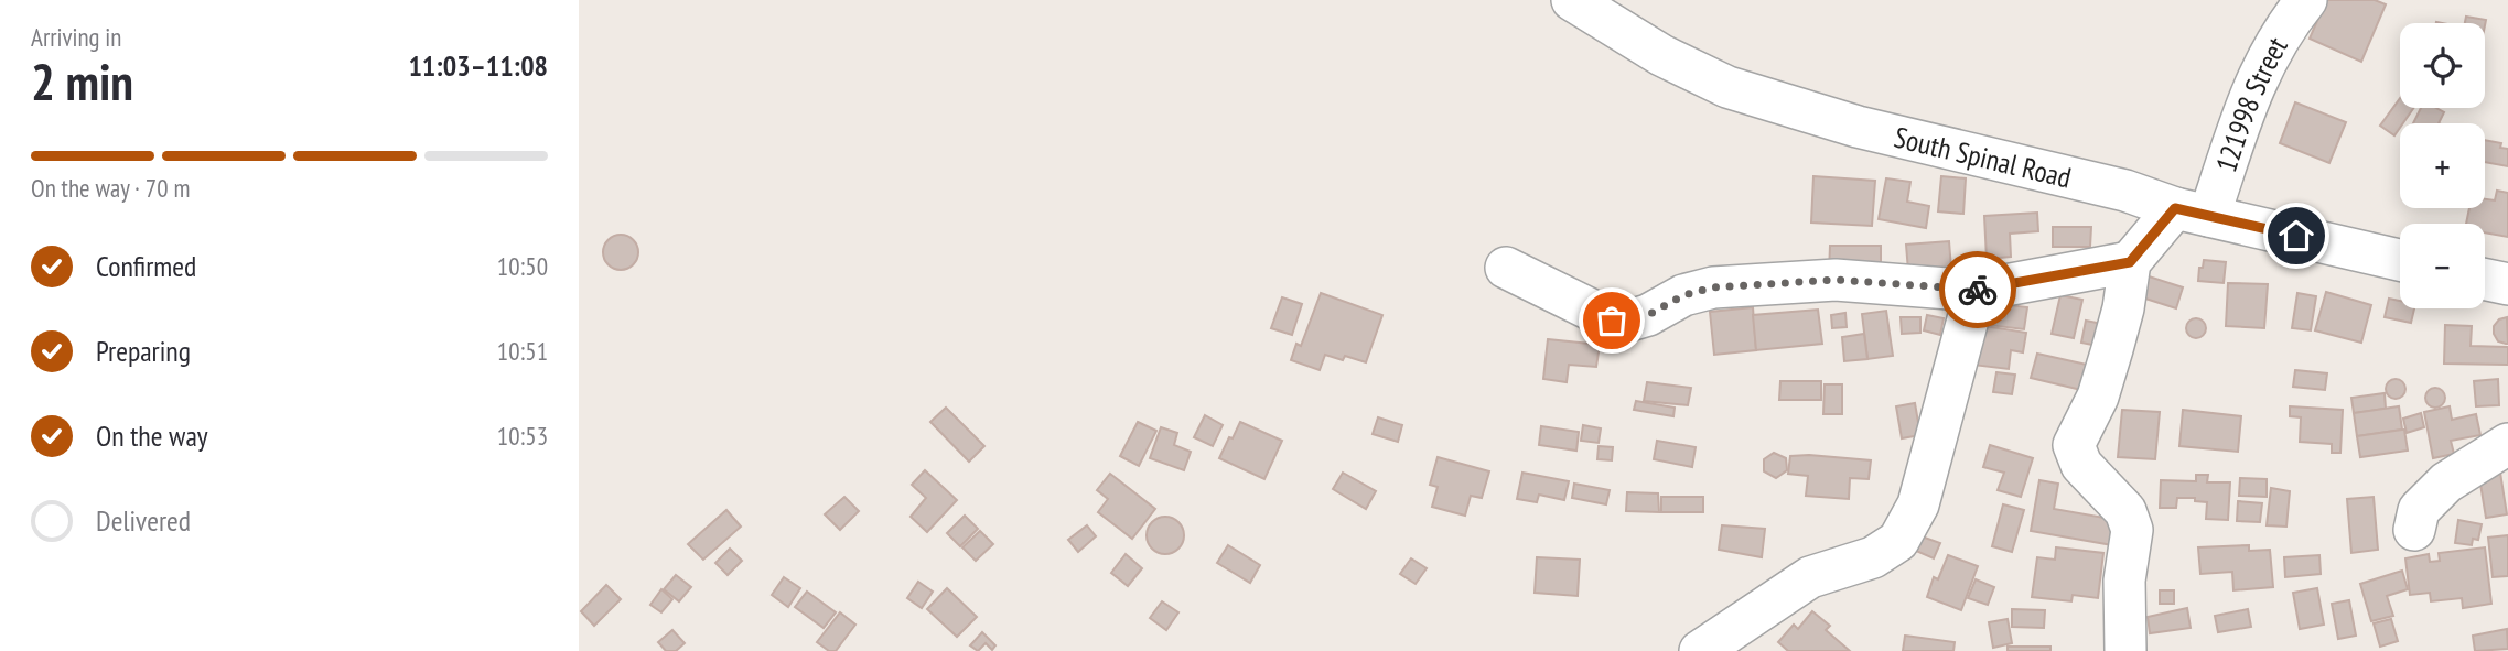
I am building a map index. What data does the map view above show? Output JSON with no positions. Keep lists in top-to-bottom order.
{
  "streets": {
    "street": ["121998 Street", "South Spinal Road"]
  },
  "crossings": [
    ["121998 Street", "South Spinal Road"]
  ],
  "page": {
    "heading": ["2 min", "Arriving in", "11:03–11:08"],
    "map_buttons": ["+", "−"],
    "bar": "On the way · 70 m",
    "list": [
      ["Confirmed", "10:50"],
      ["Preparing", "10:51"],
      ["On the way", "10:53"],
      "Delivered"
    ]
  }
}
